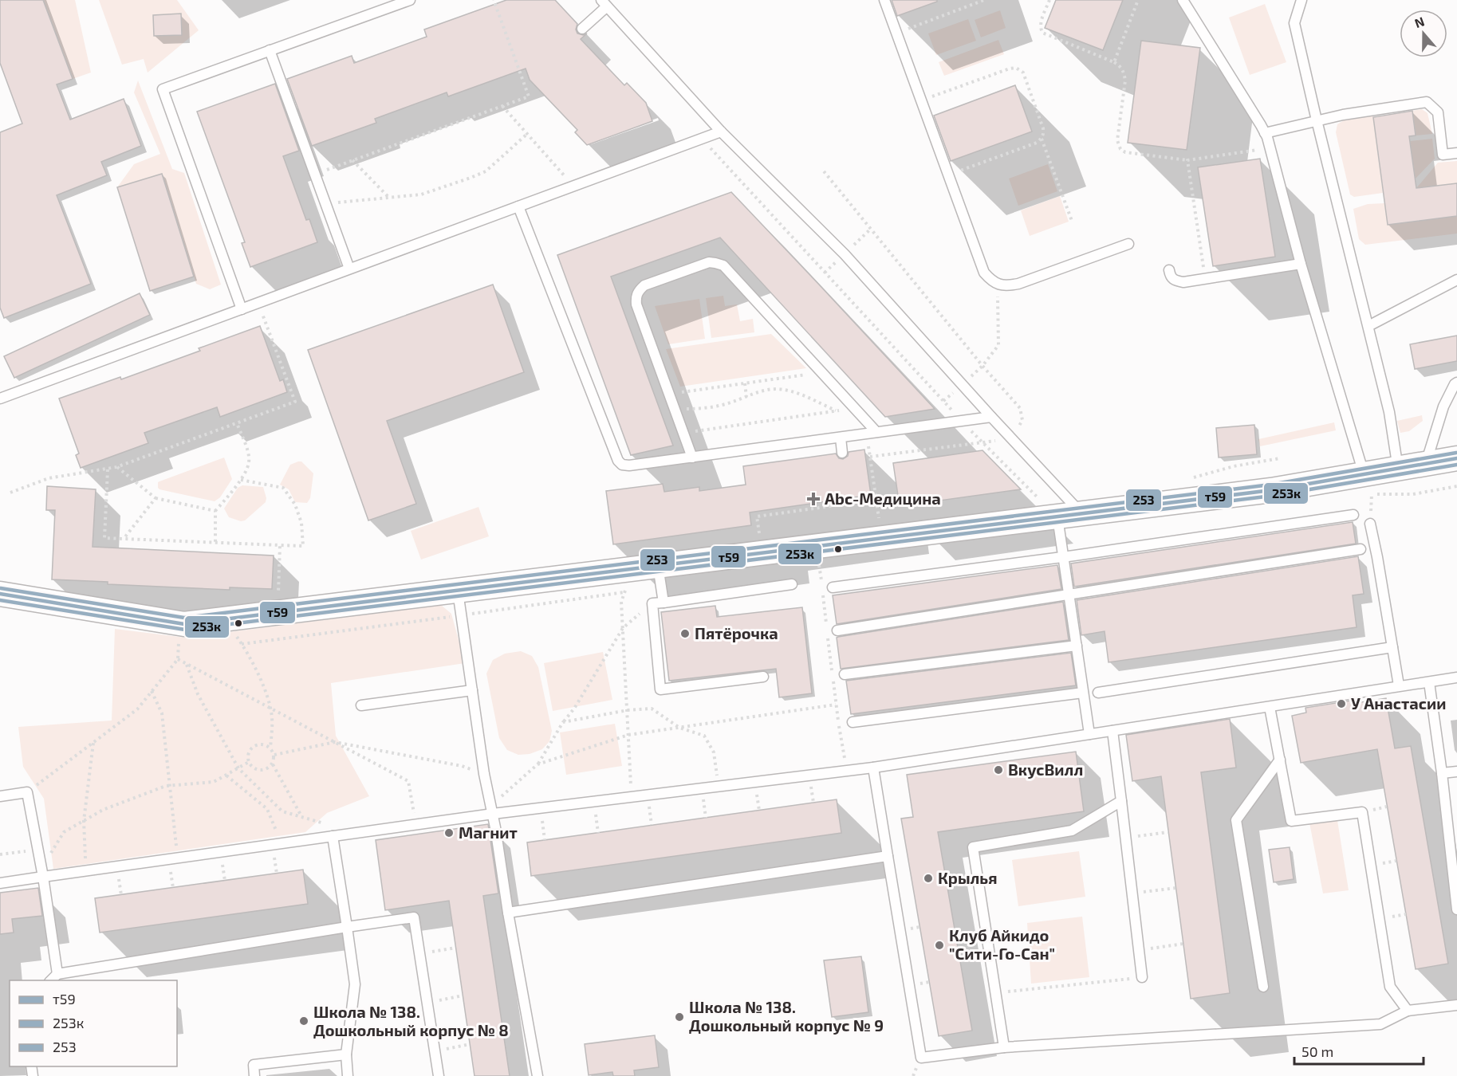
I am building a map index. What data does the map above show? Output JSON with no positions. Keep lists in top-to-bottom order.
{
  "places": {
    "health": ["Abc-Медицина"],
    "other": [
      "Пятёрочка",
      "У Анастасии",
      "ВкусВилл",
      "Магнит",
      "Крылья",
      "Клуб Айкидо \"Сити-Го-Сан\"",
      "Школа № 138. Дошкольный корпус № 9",
      "Школа № 138. Дошкольный корпус № 8"
    ]
  },
  "lines": ["transit line 253", "transit line т59", "transit line 253к"],
  "legend": ["т59", "253к", "253"],
  "scale_bar": "50 m",
  "north": "top"
}
